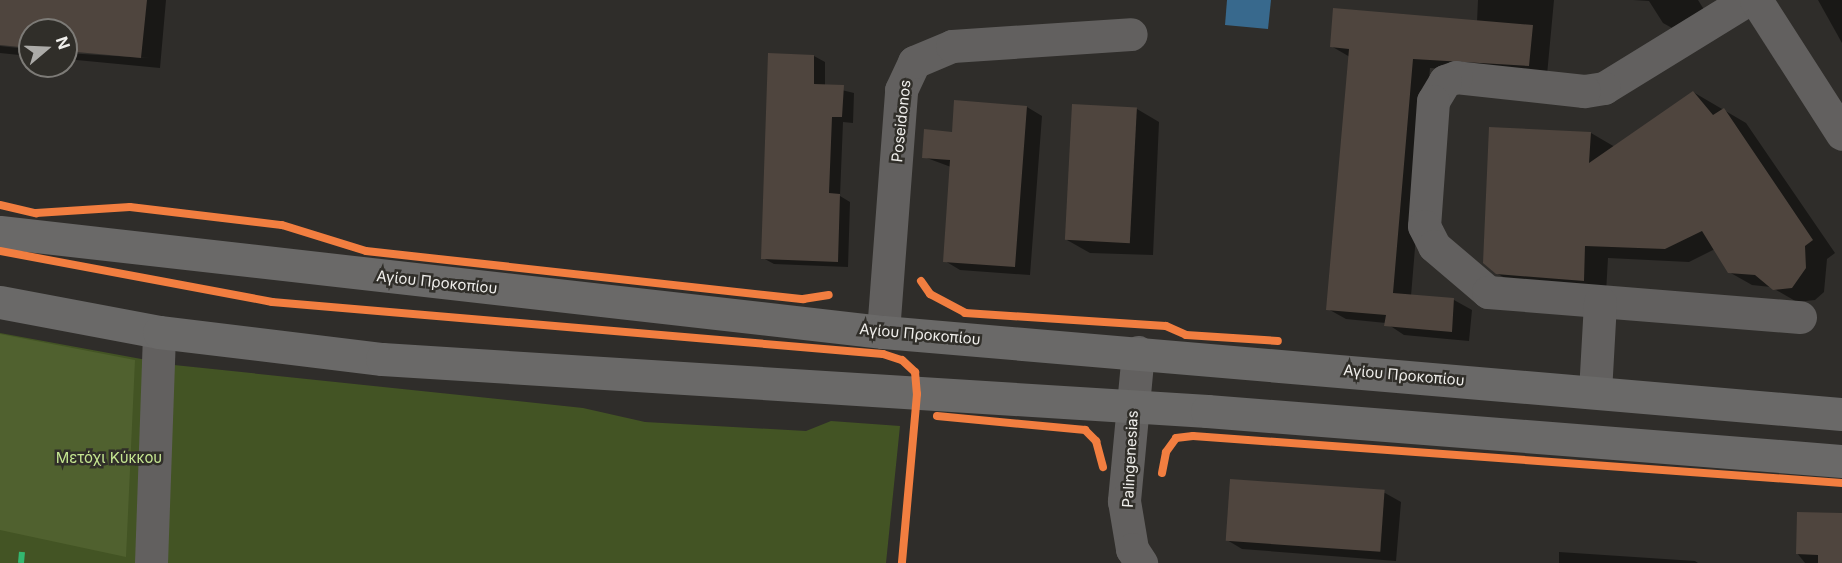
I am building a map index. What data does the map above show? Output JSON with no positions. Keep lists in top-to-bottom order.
{
  "streets": {
    "main road": ["Αγίου Προκοπίου"],
    "street": ["Poseidonos", "Palingenesias"]
  },
  "crossings": [
    ["Poseidonos", "Αγίου Προκοπίου"],
    ["Αγίου Προκοπίου", "Palingenesias"]
  ],
  "parks": ["Μετόχι Κύκκου"],
  "north": "right"
}
